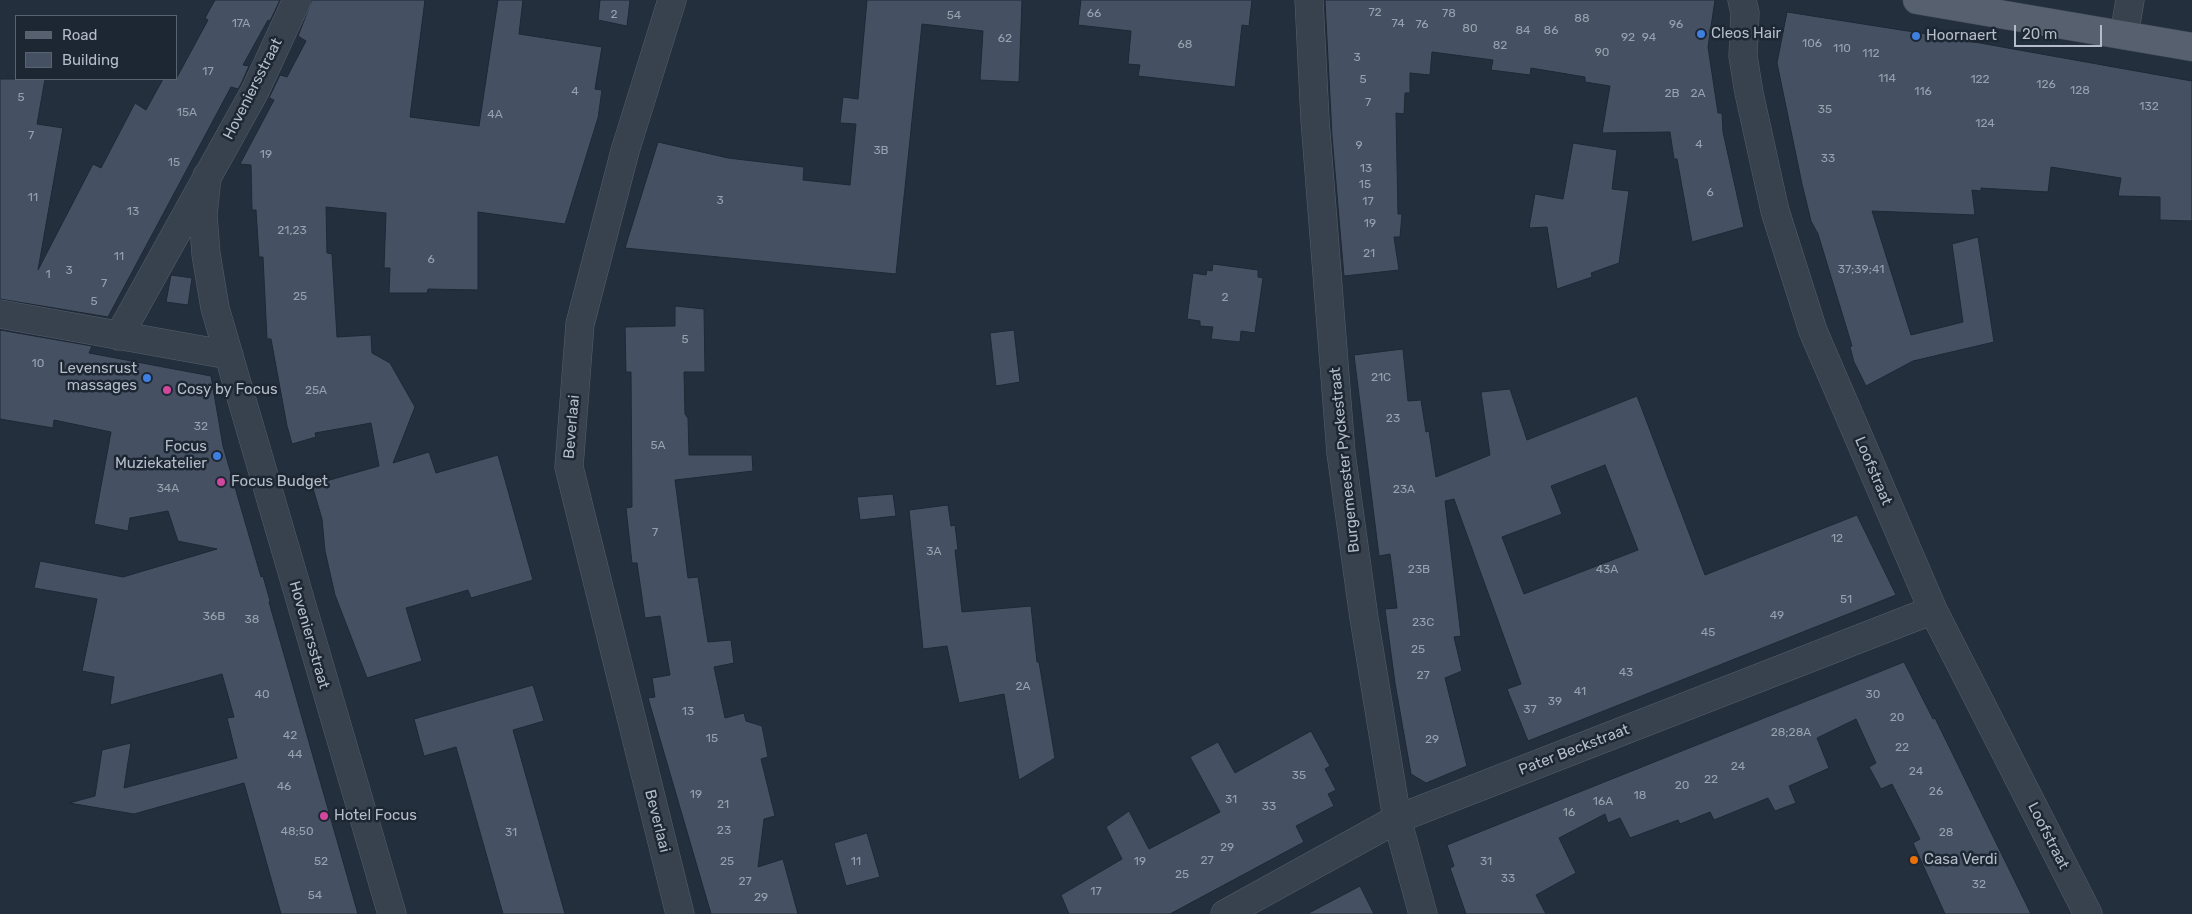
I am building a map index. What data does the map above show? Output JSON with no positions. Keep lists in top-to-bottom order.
{
  "streets": {
    "street": [
      "Hoveniersstraat",
      "Beverlaai",
      "Burgemeester Pyckestraat",
      "Loofstraat",
      "Pater Beckstraat"
    ]
  },
  "crossings": [
    ["Burgemeester Pyckestraat", "Pater Beckstraat"],
    ["Loofstraat", "Pater Beckstraat"]
  ],
  "places": [
    "Cleos Hair",
    "Hoornaert",
    "Levensrust massages",
    "Cosy by Focus",
    "Focus Muziekatelier",
    "Focus Budget",
    "Hotel Focus",
    "Casa Verdi"
  ],
  "house_numbers": [
    "72",
    "66",
    "78",
    "2",
    "54",
    "88",
    "17A",
    "74",
    "76",
    "96",
    "80",
    "84",
    "86",
    "92",
    "94",
    "62",
    "106",
    "68",
    "82",
    "110",
    "90",
    "112",
    "3",
    "17",
    "114",
    "5",
    "122",
    "126",
    "128",
    "4",
    "116",
    "2B",
    "2A",
    "5",
    "7",
    "132",
    "35",
    "15A",
    "4A",
    "124",
    "7",
    "4",
    "9",
    "3B",
    "19",
    "33",
    "15",
    "13",
    "15",
    "6",
    "11",
    "3",
    "17",
    "13",
    "19",
    "21,23",
    "21",
    "11",
    "6",
    "37;39;41",
    "3",
    "1",
    "7",
    "25",
    "2",
    "5",
    "5",
    "10",
    "21C",
    "25A",
    "23",
    "32",
    "5A",
    "34A",
    "23A",
    "7",
    "12",
    "3A",
    "23B",
    "43A",
    "51",
    "49",
    "36B",
    "38",
    "23C",
    "45",
    "25",
    "43",
    "27",
    "2A",
    "41",
    "40",
    "30",
    "39",
    "37",
    "13",
    "20",
    "28;28A",
    "42",
    "15",
    "29",
    "22",
    "44",
    "24",
    "24",
    "35",
    "22",
    "20",
    "46",
    "26",
    "19",
    "18",
    "31",
    "16A",
    "21",
    "33",
    "16",
    "23",
    "48;50",
    "31",
    "28",
    "29",
    "27",
    "52",
    "25",
    "11",
    "19",
    "31",
    "25",
    "33",
    "27",
    "32",
    "17",
    "54",
    "29"
  ],
  "legend": ["Road", "Building"],
  "scale_bar": "20 m"
}
